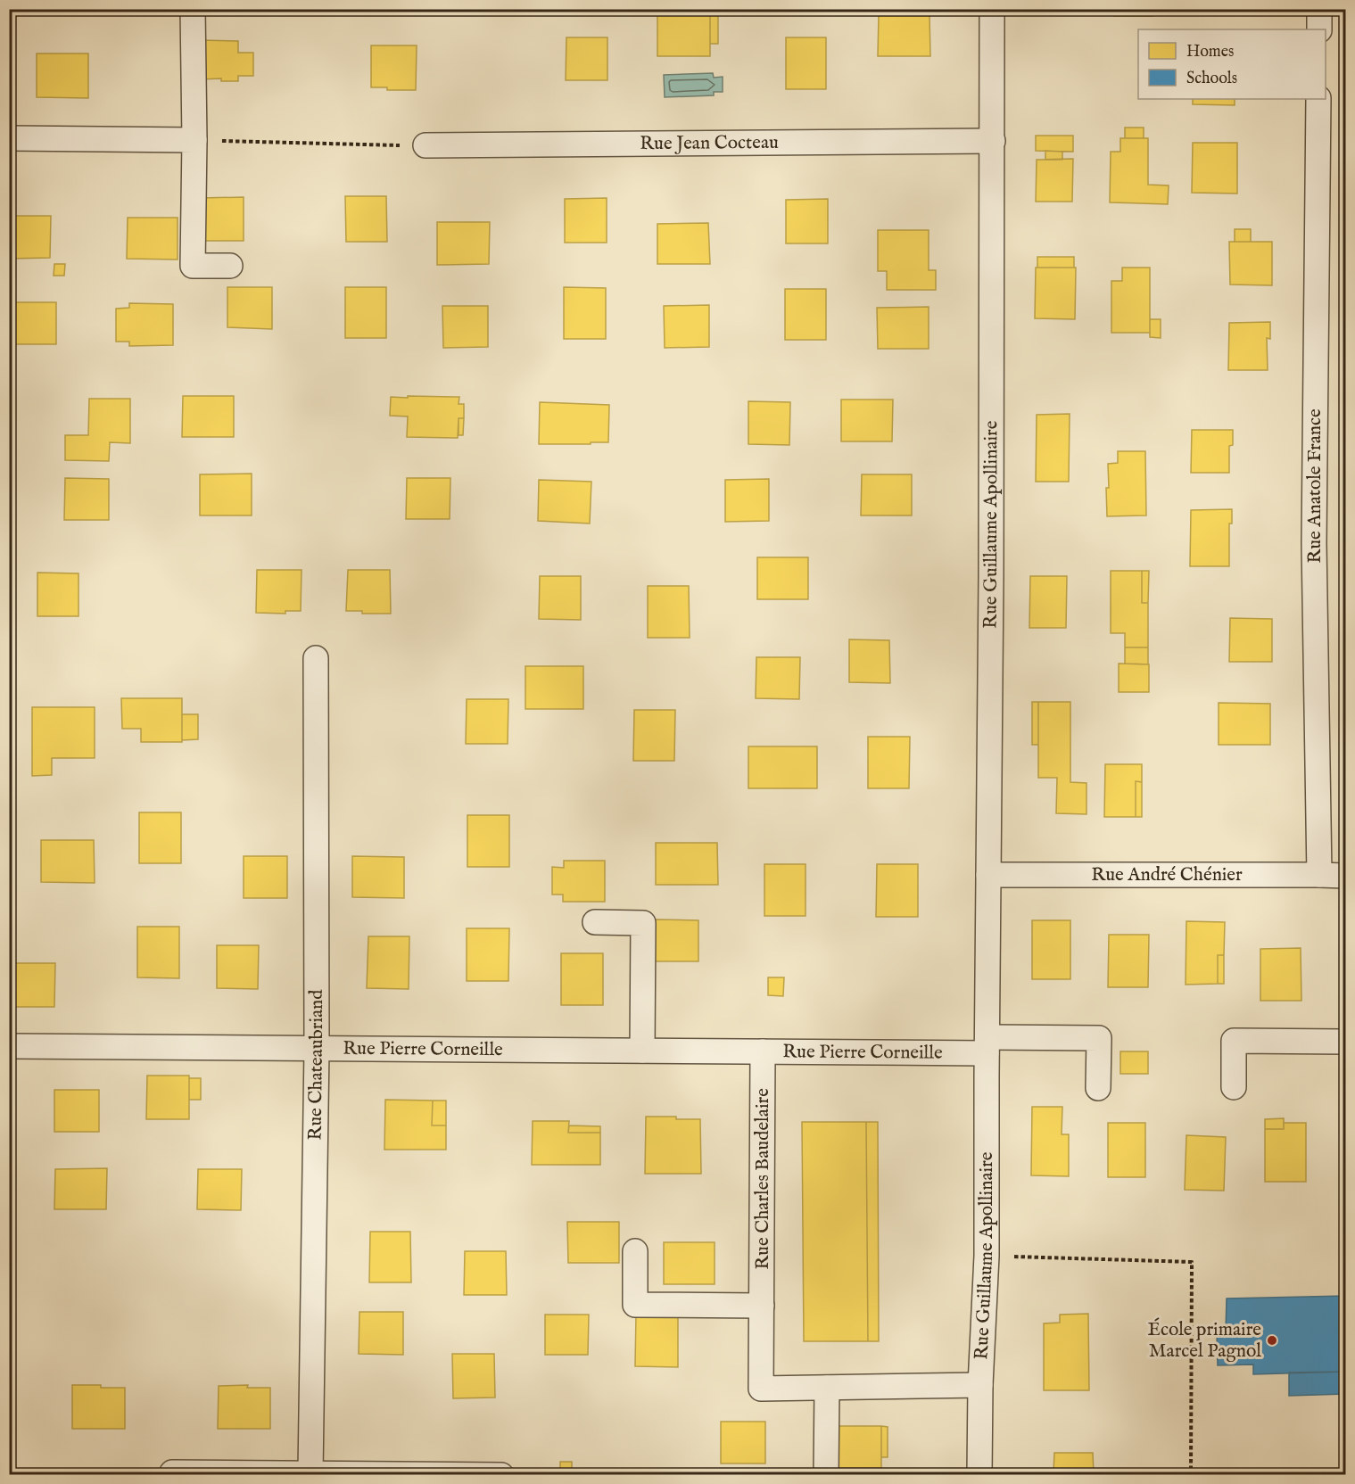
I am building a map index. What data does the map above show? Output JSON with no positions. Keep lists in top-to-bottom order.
{
  "streets": {
    "street": [
      "Rue Jean Cocteau",
      "Rue Anatole France",
      "Rue Guillaume Apollinaire",
      "Rue André Chénier",
      "Rue Pierre Corneille",
      "Rue Chateaubriand",
      "Rue Charles Baudelaire"
    ]
  },
  "crossings": [
    ["Rue Jean Cocteau", "Rue Guillaume Apollinaire"],
    ["Rue Anatole France", "Rue André Chénier"],
    ["Rue Guillaume Apollinaire", "Rue André Chénier"],
    ["Rue Guillaume Apollinaire", "Rue Pierre Corneille"],
    ["Rue Guillaume Apollinaire", "Rue Charles Baudelaire"],
    ["Rue Pierre Corneille", "Rue Chateaubriand"],
    ["Rue Pierre Corneille", "Rue Charles Baudelaire"]
  ],
  "places": ["École primaire Marcel Pagnol"],
  "legend": ["Homes", "Schools"]
}
